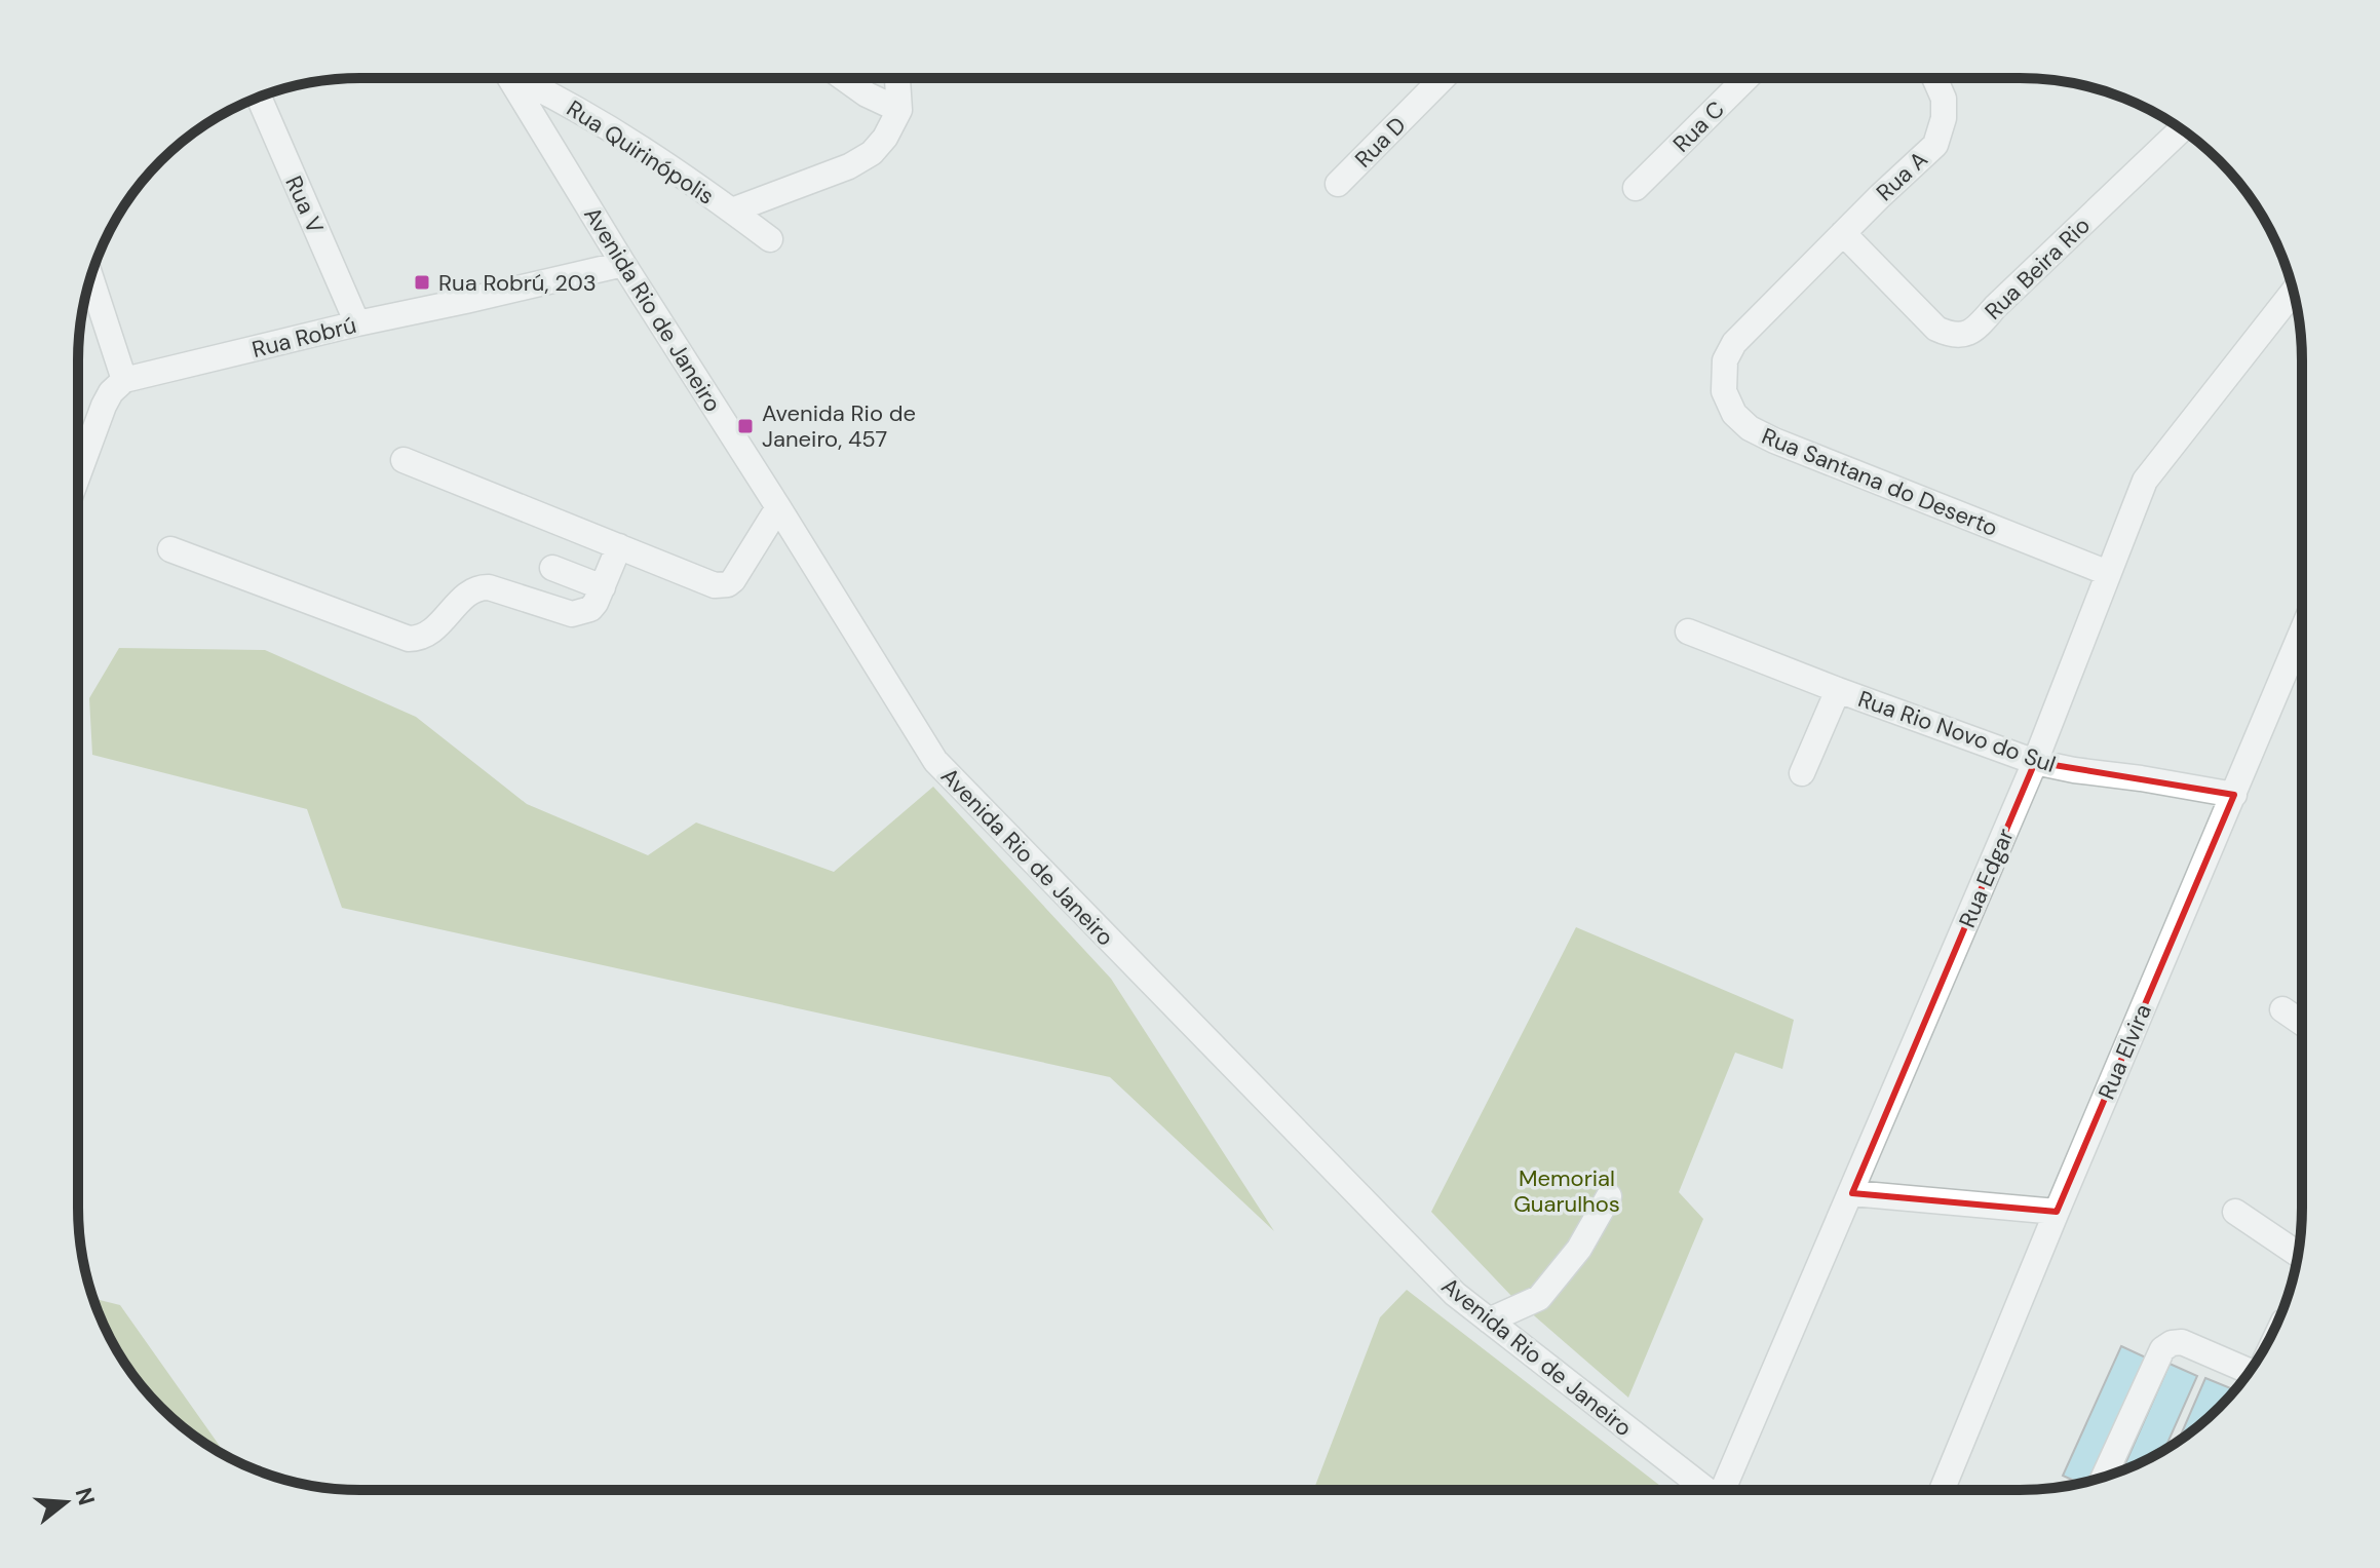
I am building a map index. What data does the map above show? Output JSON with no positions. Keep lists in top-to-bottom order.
{
  "streets": {
    "street": [
      "Rua C",
      "Rua D",
      "Rua Quirinópolis",
      "Rua A",
      "Rua V",
      "Rua Beira Rio",
      "Avenida Rio de Janeiro",
      "Rua Robrú",
      "Rua Santana do Deserto",
      "Rua Rio Novo do Sul",
      "Rua Edgar",
      "Rua Elvira"
    ]
  },
  "crossings": [
    ["Rua A", "Rua Beira Rio"],
    ["Rua A", "Rua Santana do Deserto"],
    ["Rua V", "Rua Robrú"],
    ["Rua Beira Rio", "Rua Santana do Deserto"],
    ["Avenida Rio de Janeiro", "Rua Robrú"],
    ["Rua Santana do Deserto", "Rua Edgar"],
    ["Rua Rio Novo do Sul", "Rua Edgar"],
    ["Rua Rio Novo do Sul", "Rua Elvira"]
  ],
  "parks": ["Memorial Guarulhos"],
  "places": {
    "transit": ["Rua Robrú, 203", "Avenida Rio de Janeiro, 457"]
  },
  "north": "right"
}
